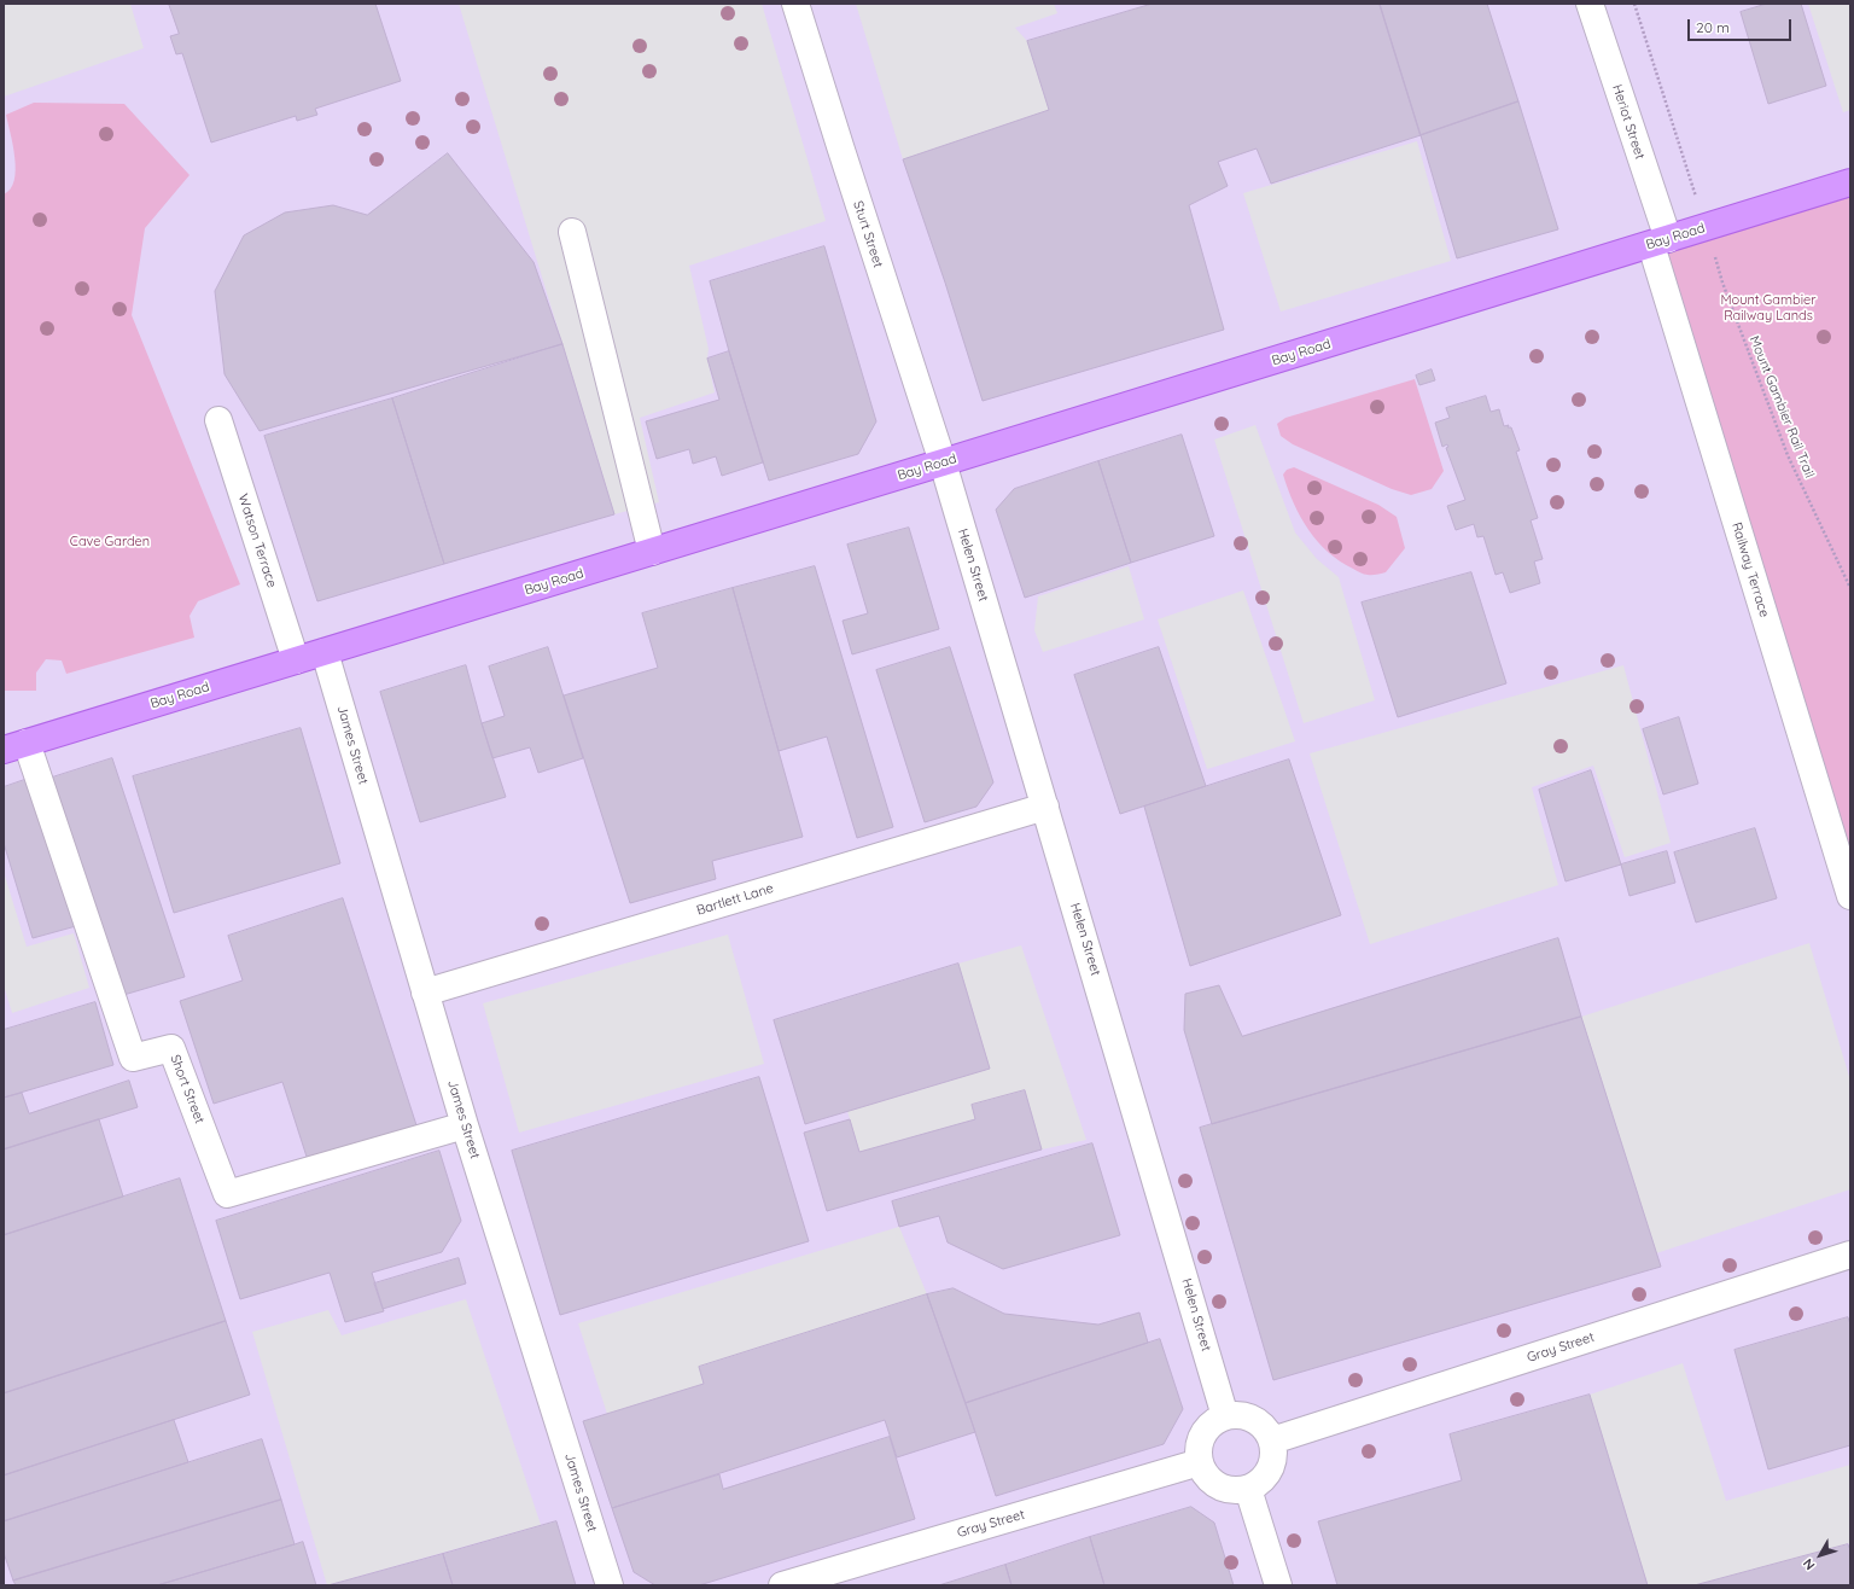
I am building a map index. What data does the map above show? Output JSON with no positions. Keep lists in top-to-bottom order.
{
  "streets": {
    "main road": ["Bay Road"],
    "street": [
      "Heriot Street",
      "Sturt Street",
      "Watson Terrace",
      "Helen Street",
      "Railway Terrace",
      "James Street",
      "Bartlett Lane",
      "Short Street",
      "Gray Street"
    ],
    "path": ["Mount Gambier Rail Trail"]
  },
  "crossings": [
    ["Heriot Street", "Bay Road"],
    ["Heriot Street", "Railway Terrace"],
    ["Sturt Street", "Bay Road"],
    ["Sturt Street", "Helen Street"],
    ["Bay Road", "Mount Gambier Rail Trail"],
    ["Bay Road", "Watson Terrace"],
    ["Bay Road", "Helen Street"],
    ["Bay Road", "Railway Terrace"],
    ["Bay Road", "James Street"],
    ["Bay Road", "Short Street"],
    ["Helen Street", "Bartlett Lane"],
    ["Helen Street", "Gray Street"],
    ["James Street", "Bartlett Lane"],
    ["James Street", "Short Street"]
  ],
  "parks": ["Mount Gambier Railway Lands", "Cave Garden"],
  "scale_bar": "20 m",
  "north": "bottom left"
}
